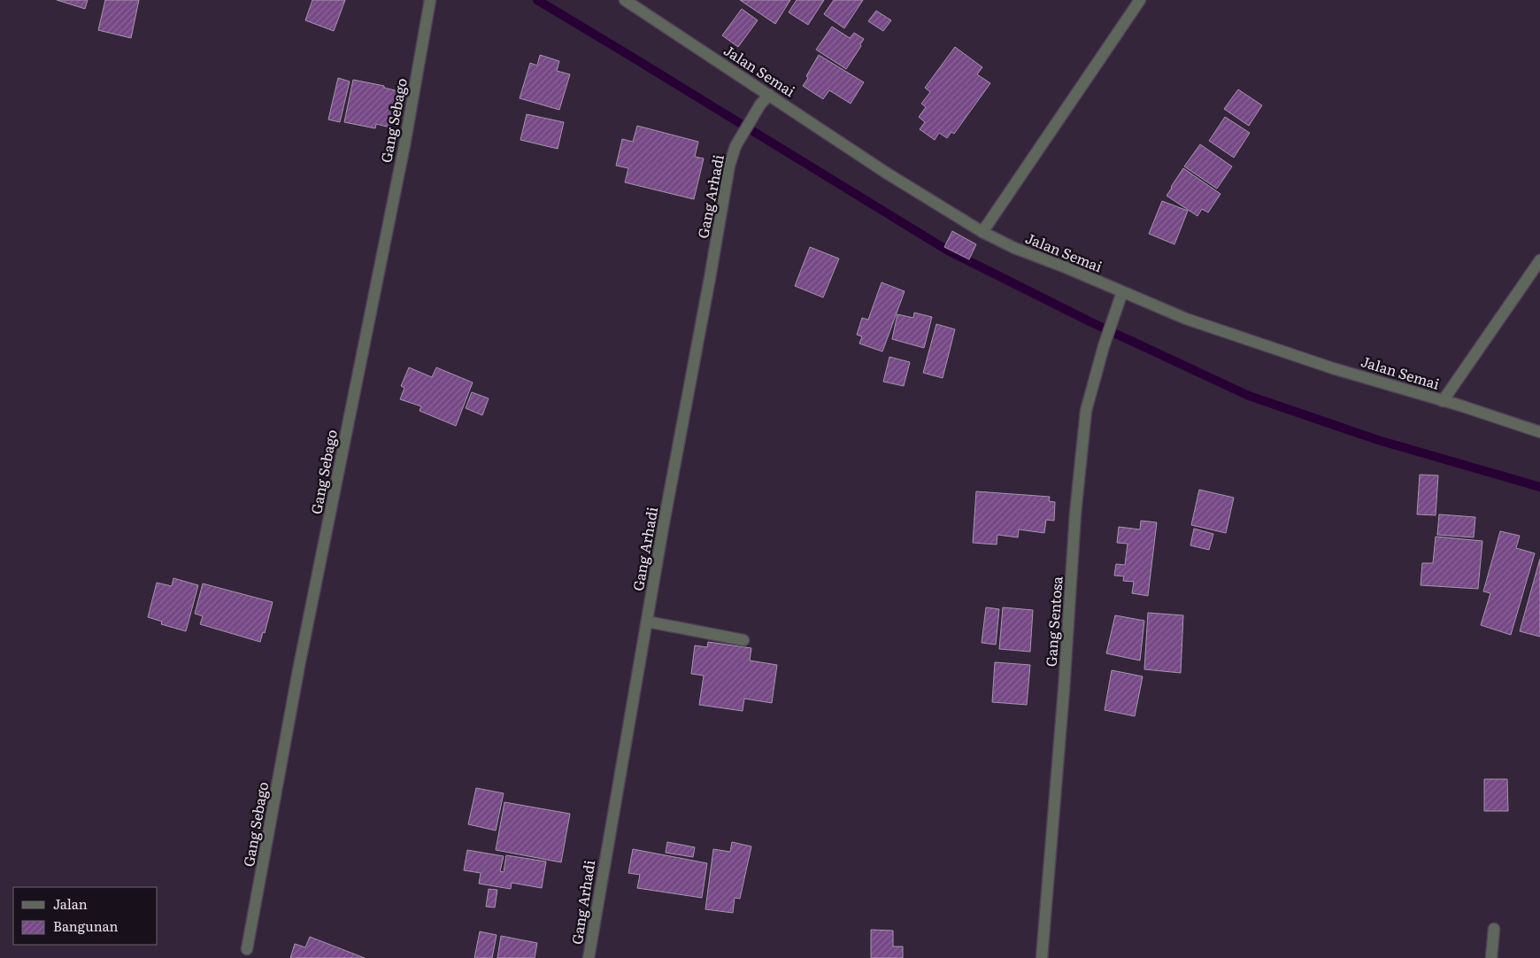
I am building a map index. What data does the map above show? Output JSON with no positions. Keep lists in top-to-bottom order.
{
  "streets": {
    "street": [
      "Jalan Semai",
      "Gang Sebago",
      "Gang Arhadi",
      "Gang Sentosa"
    ]
  },
  "crossings": [
    ["Jalan Semai", "Gang Arhadi"],
    ["Jalan Semai", "Gang Sentosa"]
  ],
  "legend": ["Jalan", "Bangunan"]
}
